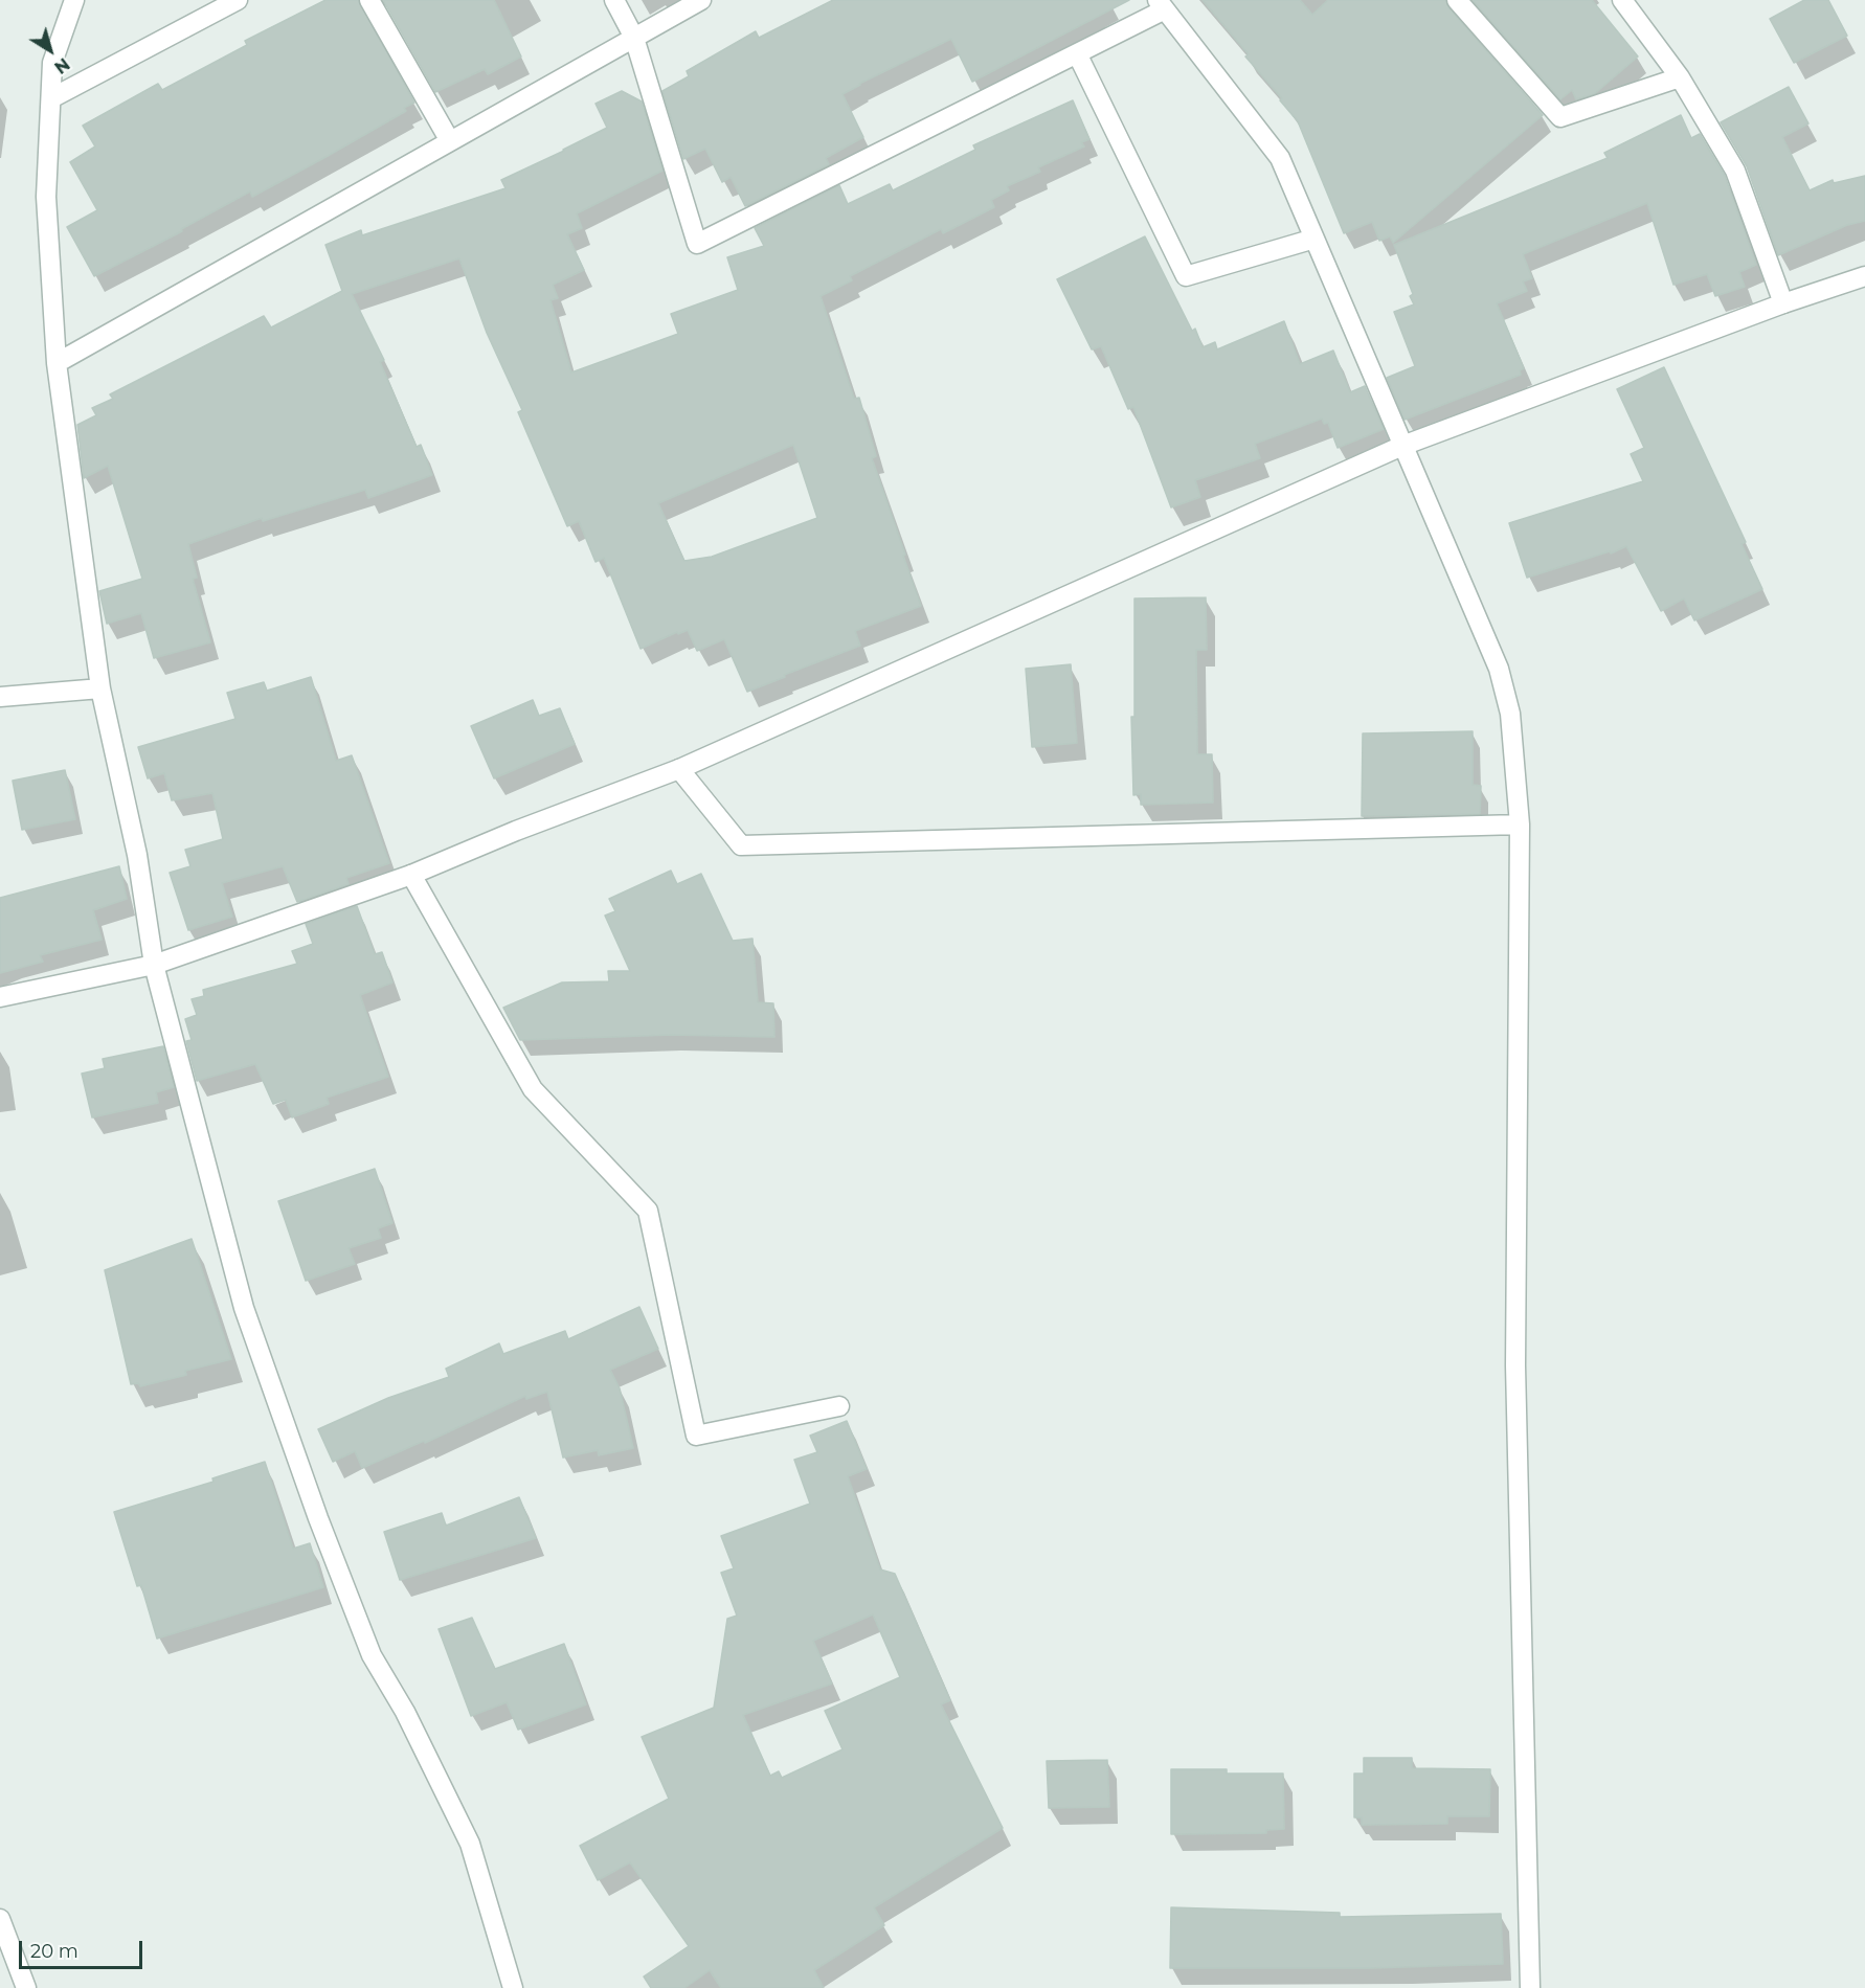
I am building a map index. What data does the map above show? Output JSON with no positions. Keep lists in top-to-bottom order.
{
  "scale_bar": "20 m",
  "north": "bottom right"
}
